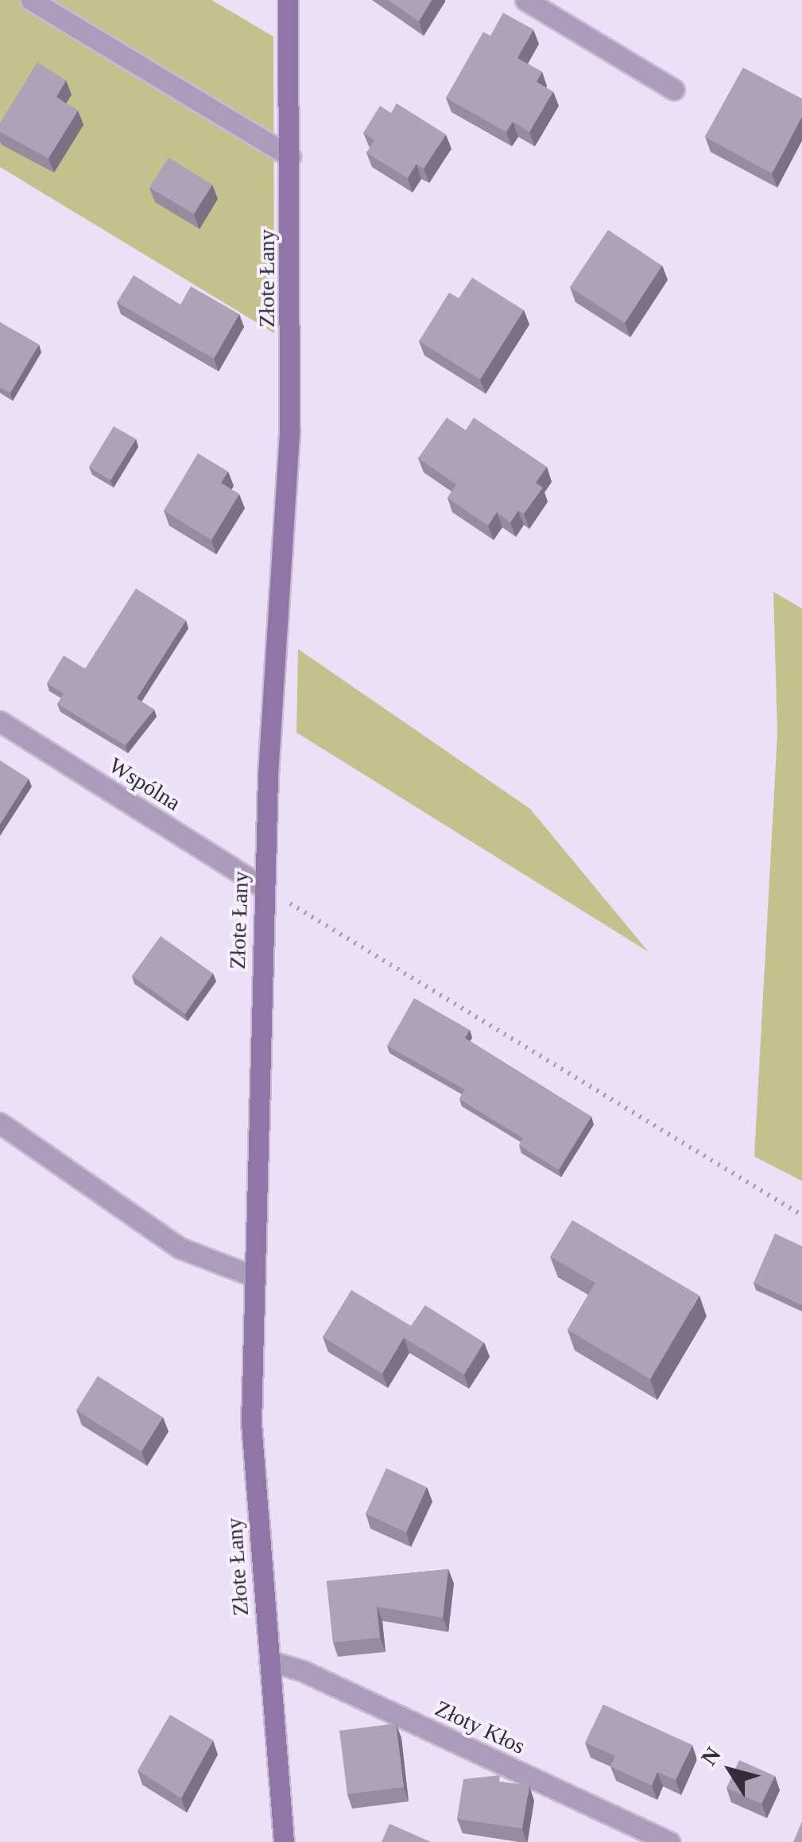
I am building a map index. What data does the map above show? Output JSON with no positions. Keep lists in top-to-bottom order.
{
  "streets": {
    "street": ["Złote Łany", "Wspólna", "Złoty Kłos"]
  },
  "crossings": [
    ["Złote Łany", "Wspólna"],
    ["Złote Łany", "Złoty Kłos"]
  ],
  "north": "top left"
}
